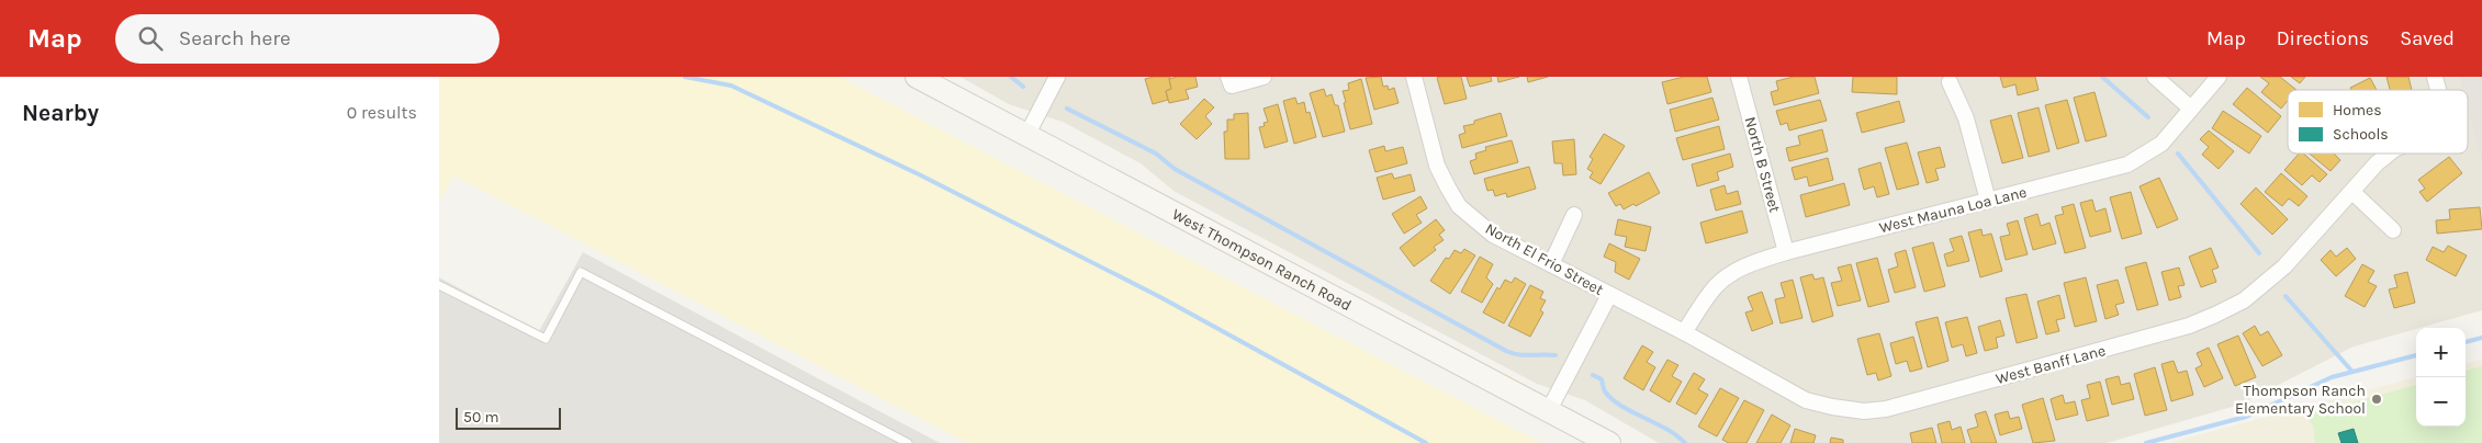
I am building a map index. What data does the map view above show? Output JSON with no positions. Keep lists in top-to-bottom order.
{
  "streets": {
    "main road": ["West Thompson Ranch Road"],
    "street": [
      "North B Street",
      "West Mauna Loa Lane",
      "North El Frio Street",
      "West Banff Lane"
    ]
  },
  "crossings": [
    ["North B Street", "West Mauna Loa Lane"],
    ["West Mauna Loa Lane", "West Banff Lane"],
    ["North El Frio Street", "West Banff Lane"]
  ],
  "places": ["Thompson Ranch Elementary School"],
  "legend": ["Homes", "Schools"],
  "scale_bar": "50 m",
  "page": {
    "header": "Map",
    "search": "Search here",
    "nav": ["Map", "Directions", "Saved"],
    "heading": ["Nearby", "0 results"],
    "map_buttons": ["+", "−"],
    "scale": "50 m"
  }
}
